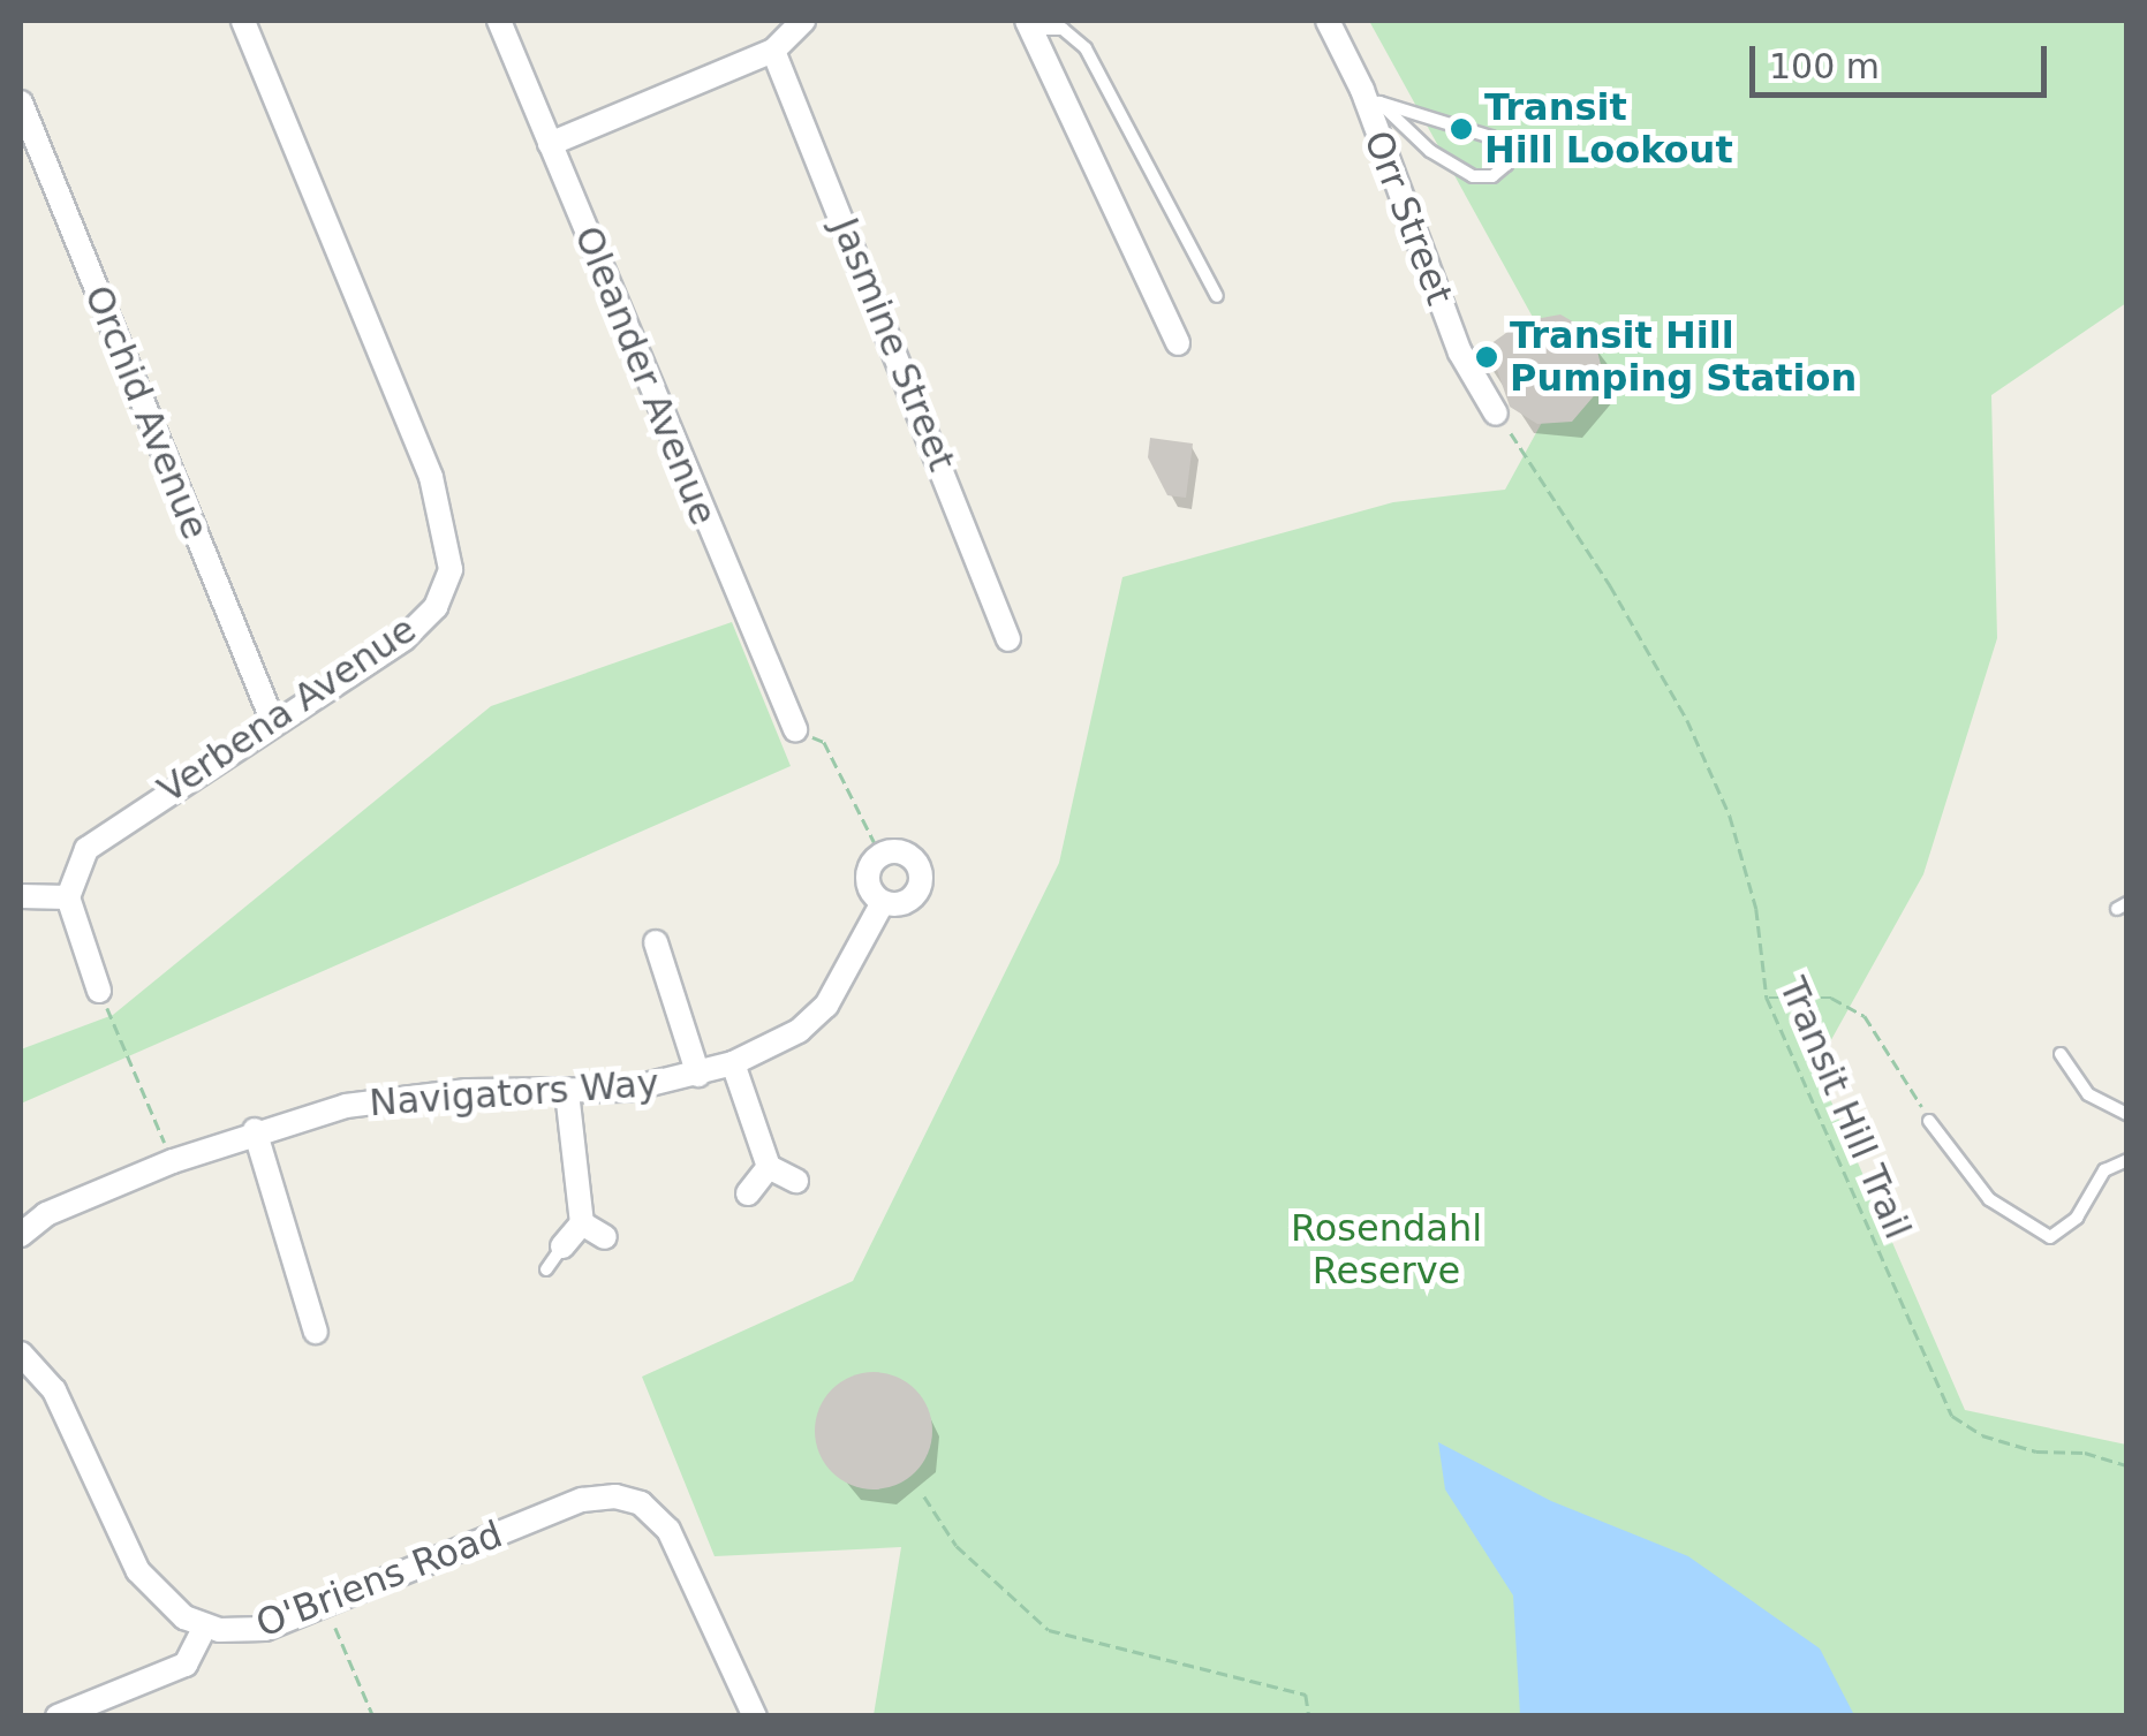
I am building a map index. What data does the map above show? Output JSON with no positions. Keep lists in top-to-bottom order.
{
  "streets": {
    "street": [
      "Orr Street",
      "Jasmine Street",
      "Oleander Avenue",
      "Orchid Avenue",
      "Verbena Avenue",
      "Navigators Way",
      "O'Briens Road"
    ],
    "path": ["Transit Hill Trail"]
  },
  "crossings": [
    ["Orr Street", "Transit Hill Trail"],
    ["Orchid Avenue", "Verbena Avenue"]
  ],
  "parks": ["Rosendahl Reserve"],
  "places": ["Transit Hill Lookout", "Transit Hill Pumping Station"],
  "scale_bar": "100 m"
}
